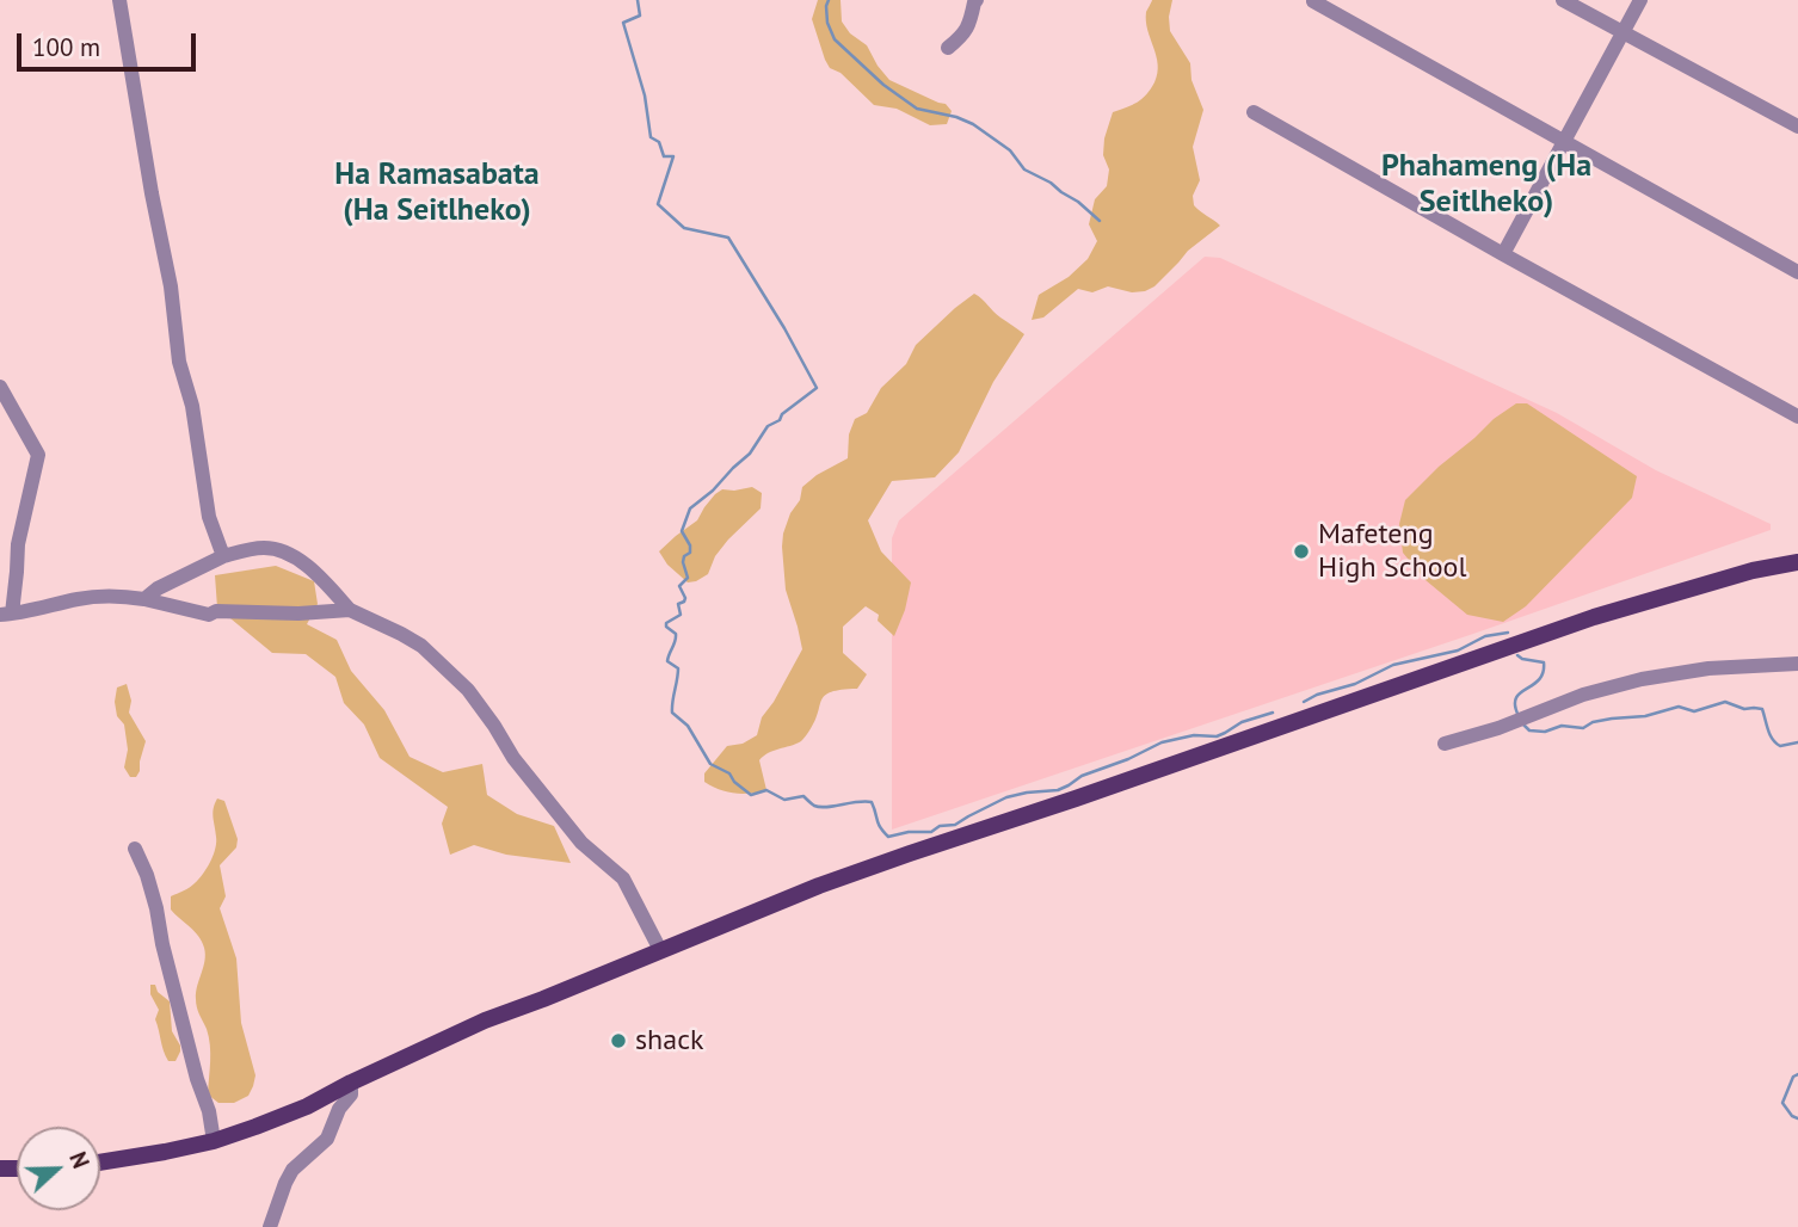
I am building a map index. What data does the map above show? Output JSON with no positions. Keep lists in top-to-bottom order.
{
  "districts": ["Phahameng (Ha Seitlheko)", "Ha Ramasabata (Ha Seitlheko)"],
  "places": ["Mafeteng High School", "shack"],
  "scale_bar": "100 m",
  "north": "right"
}
